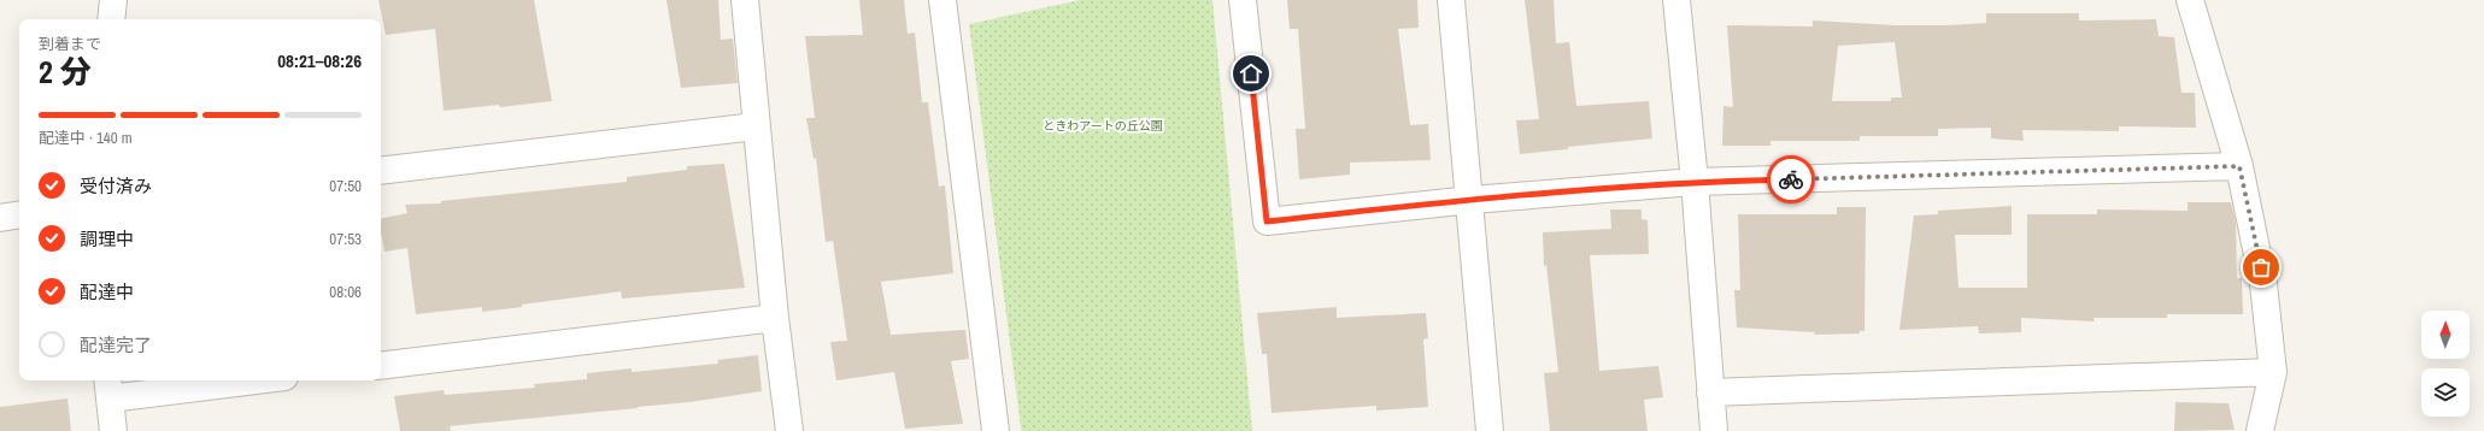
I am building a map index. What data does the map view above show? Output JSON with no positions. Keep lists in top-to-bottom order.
{
  "parks": ["ときわアートの丘公園"],
  "north": "top",
  "page": {
    "heading": ["2 分", "到着まで", "08:21–08:26"],
    "bar": "配達中 · 140 m",
    "list": [
      ["受付済み", "07:50"],
      ["調理中", "07:53"],
      ["配達中", "08:06"],
      "配達完了"
    ]
  }
}
